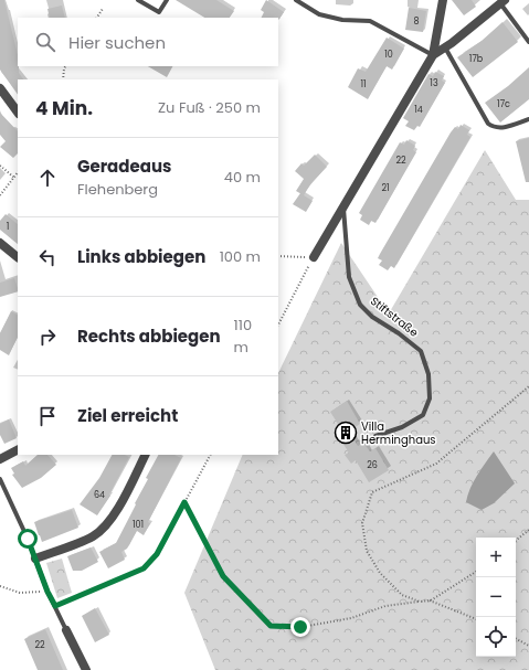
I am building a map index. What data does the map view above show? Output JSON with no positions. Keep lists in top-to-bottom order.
{
  "streets": {
    "lane": ["Stiftstraße"]
  },
  "places": {
    "building": ["Villa Herminghaus"]
  },
  "house_numbers": [
    "8",
    "10",
    "17b",
    "13",
    "11",
    "17c",
    "14",
    "22",
    "21",
    "1",
    "26",
    "64",
    "101",
    "22"
  ],
  "page": {
    "search": "Hier suchen",
    "heading": ["4 Min.", "Zu Fuß · 250 m"],
    "list": [
      ["Geradeaus", "Flehenberg", "40 m"],
      ["Links abbiegen", "100 m"],
      ["Rechts abbiegen", "110 m"],
      "Ziel erreicht"
    ],
    "map_buttons": ["+", "−"]
  }
}
